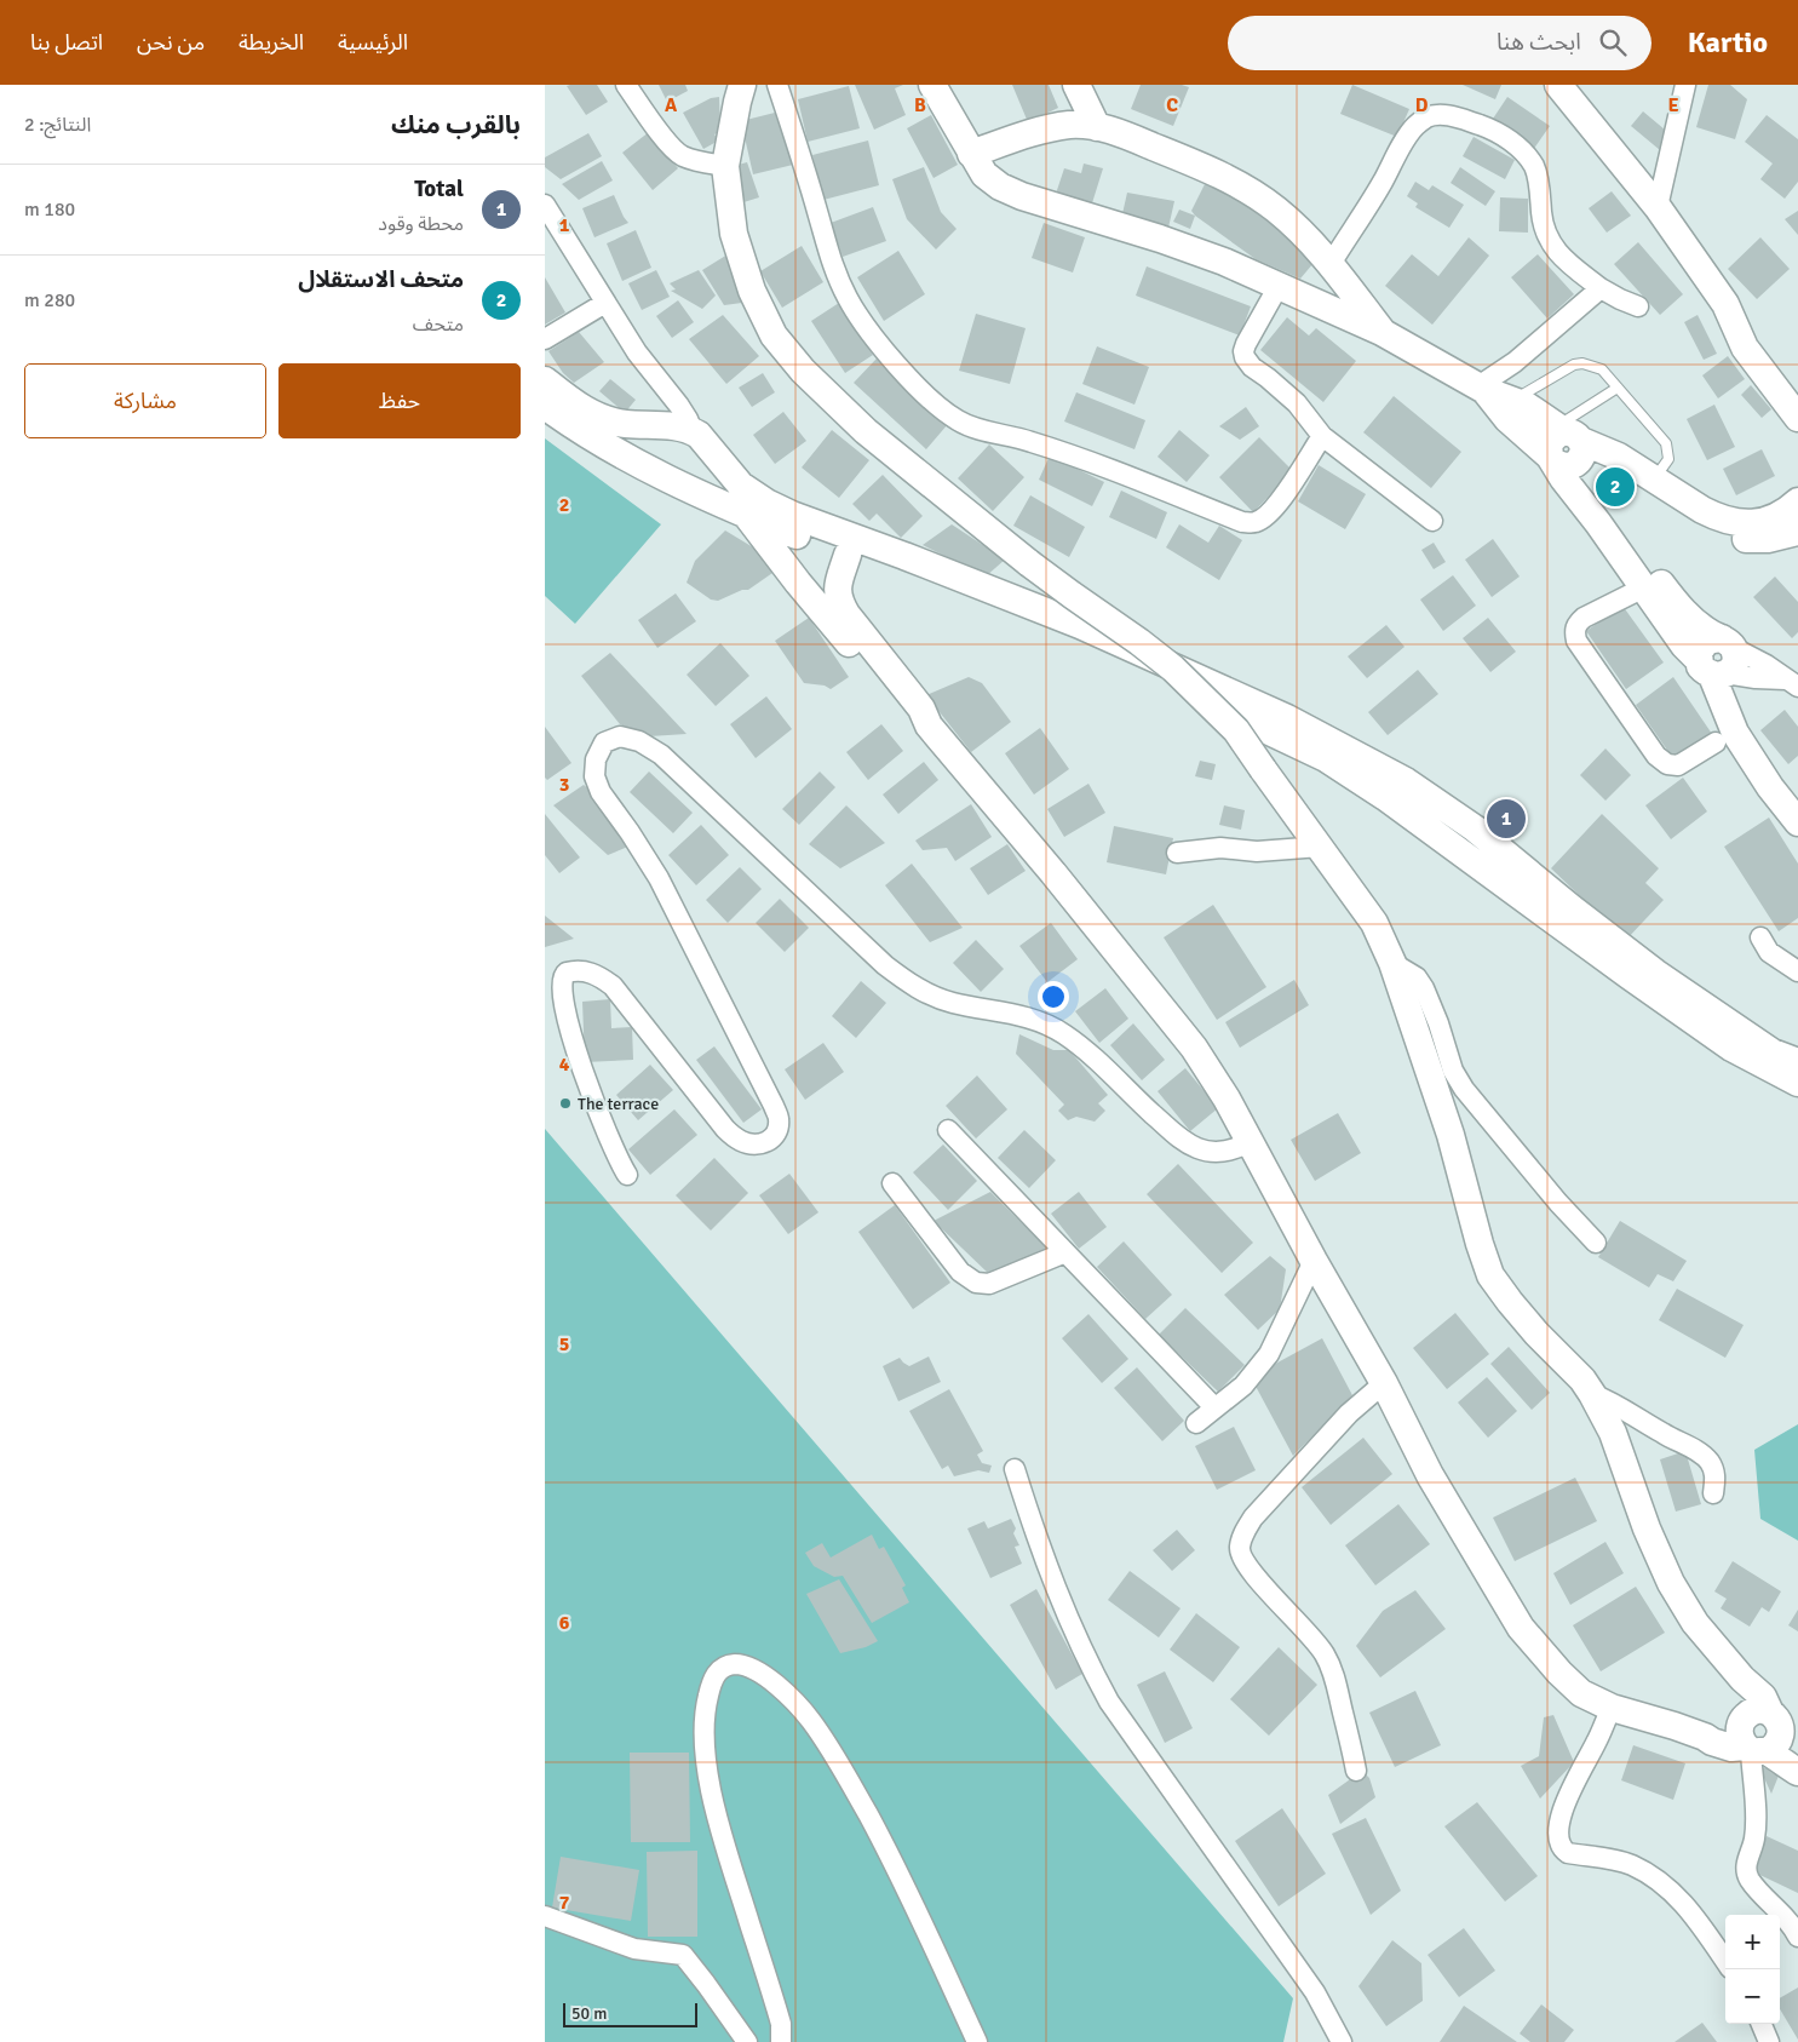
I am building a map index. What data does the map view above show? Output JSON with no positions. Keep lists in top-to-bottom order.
{
  "places": ["The terrace"],
  "scale_bar": "50 m",
  "page": {
    "header": "Kartio",
    "search": "ابحث هنا",
    "nav": [
      "الرئيسية",
      "الخريطة",
      "من نحن",
      "اتصل بنا"
    ],
    "heading": ["بالقرب منك", "النتائج: 2"],
    "list": [
      {
        "mark": "1",
        "name": "Total",
        "note": "محطة وقود",
        "value": "180 m"
      },
      {
        "mark": "2",
        "name": "متحف الاستقلال",
        "note": "متحف",
        "value": "280 m"
      }
    ],
    "buttons": ["حفظ", "مشاركة"],
    "pins": ["2", "1"],
    "map_buttons": ["+", "−"],
    "scale": "50 m"
  },
  "grid": {
    "columns": [
      "A",
      "B",
      "C",
      "D",
      "E"
    ],
    "rows": [
      "1",
      "2",
      "3",
      "4",
      "5",
      "6",
      "7"
    ]
  }
}
